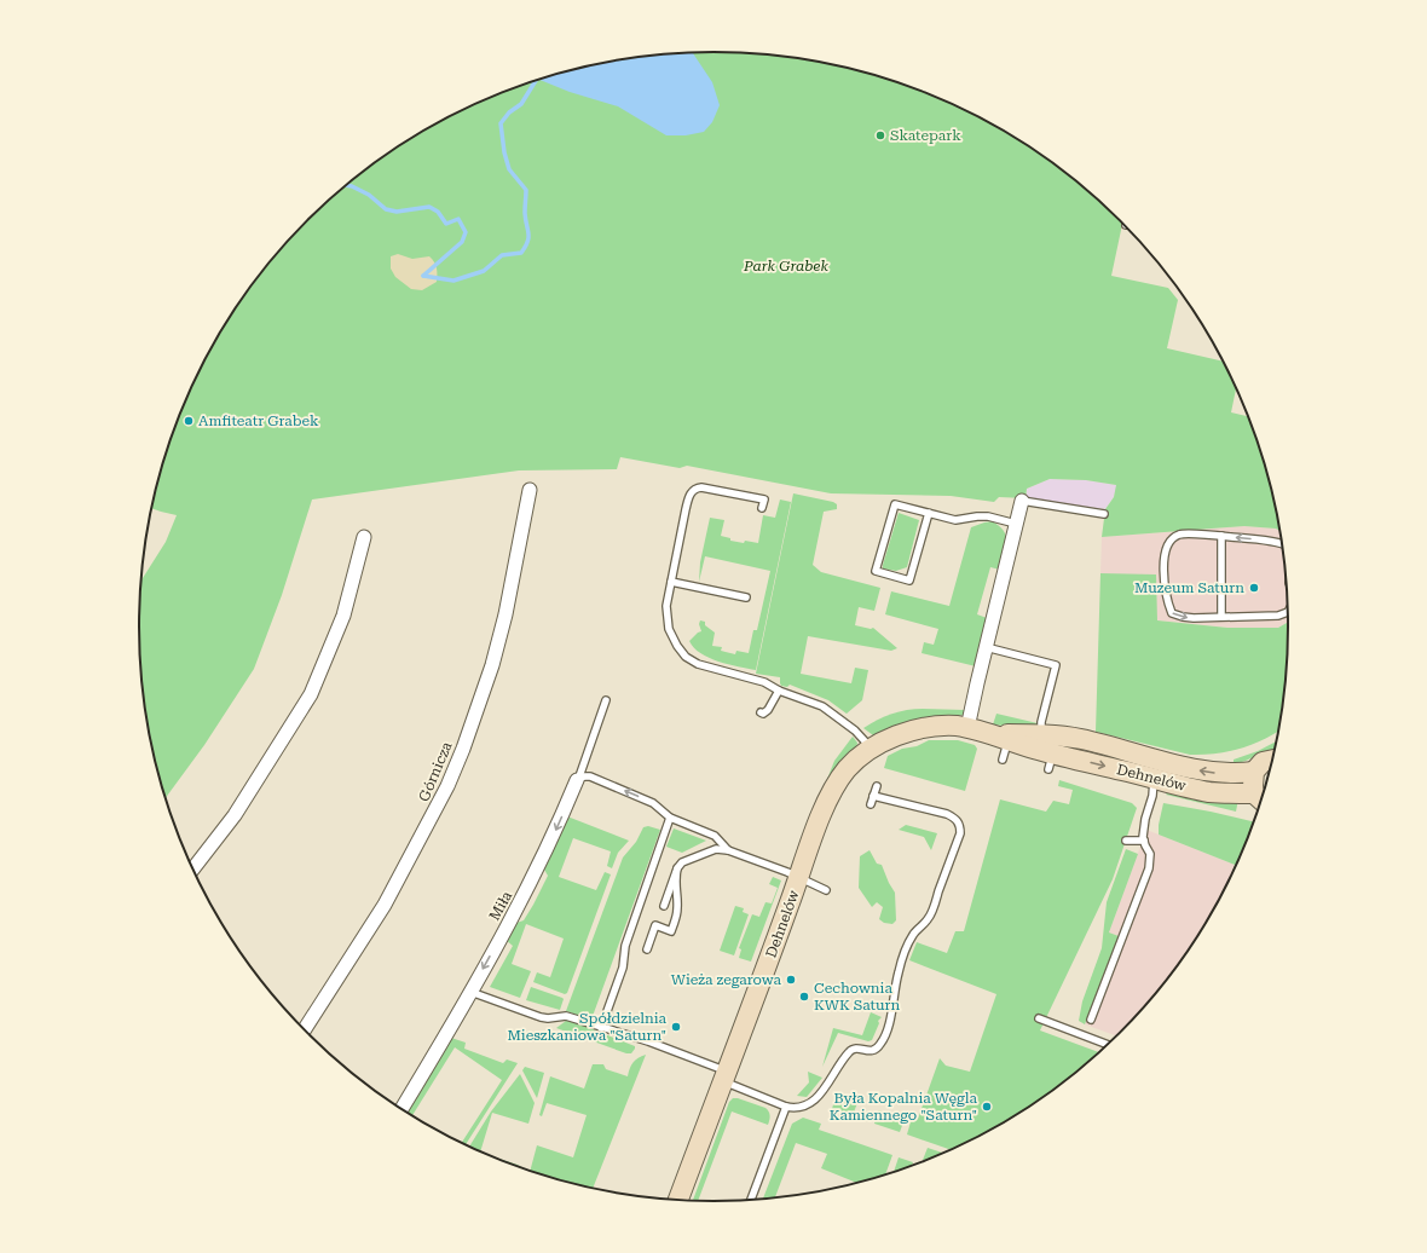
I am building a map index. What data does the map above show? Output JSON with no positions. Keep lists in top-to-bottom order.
{
  "streets": {
    "street": ["Górnicza", "Dehnelów", "Miła"]
  },
  "parks": ["Park Grabek"],
  "places": [
    "Skatepark",
    "Amfiteatr Grabek",
    "Muzeum Saturn",
    "Wieża zegarowa",
    "Cechownia KWK Saturn",
    "Spółdzielnia Mieszkaniowa \"Saturn\"",
    "Była Kopalnia Węgla Kamiennego \"Saturn\""
  ]
}
